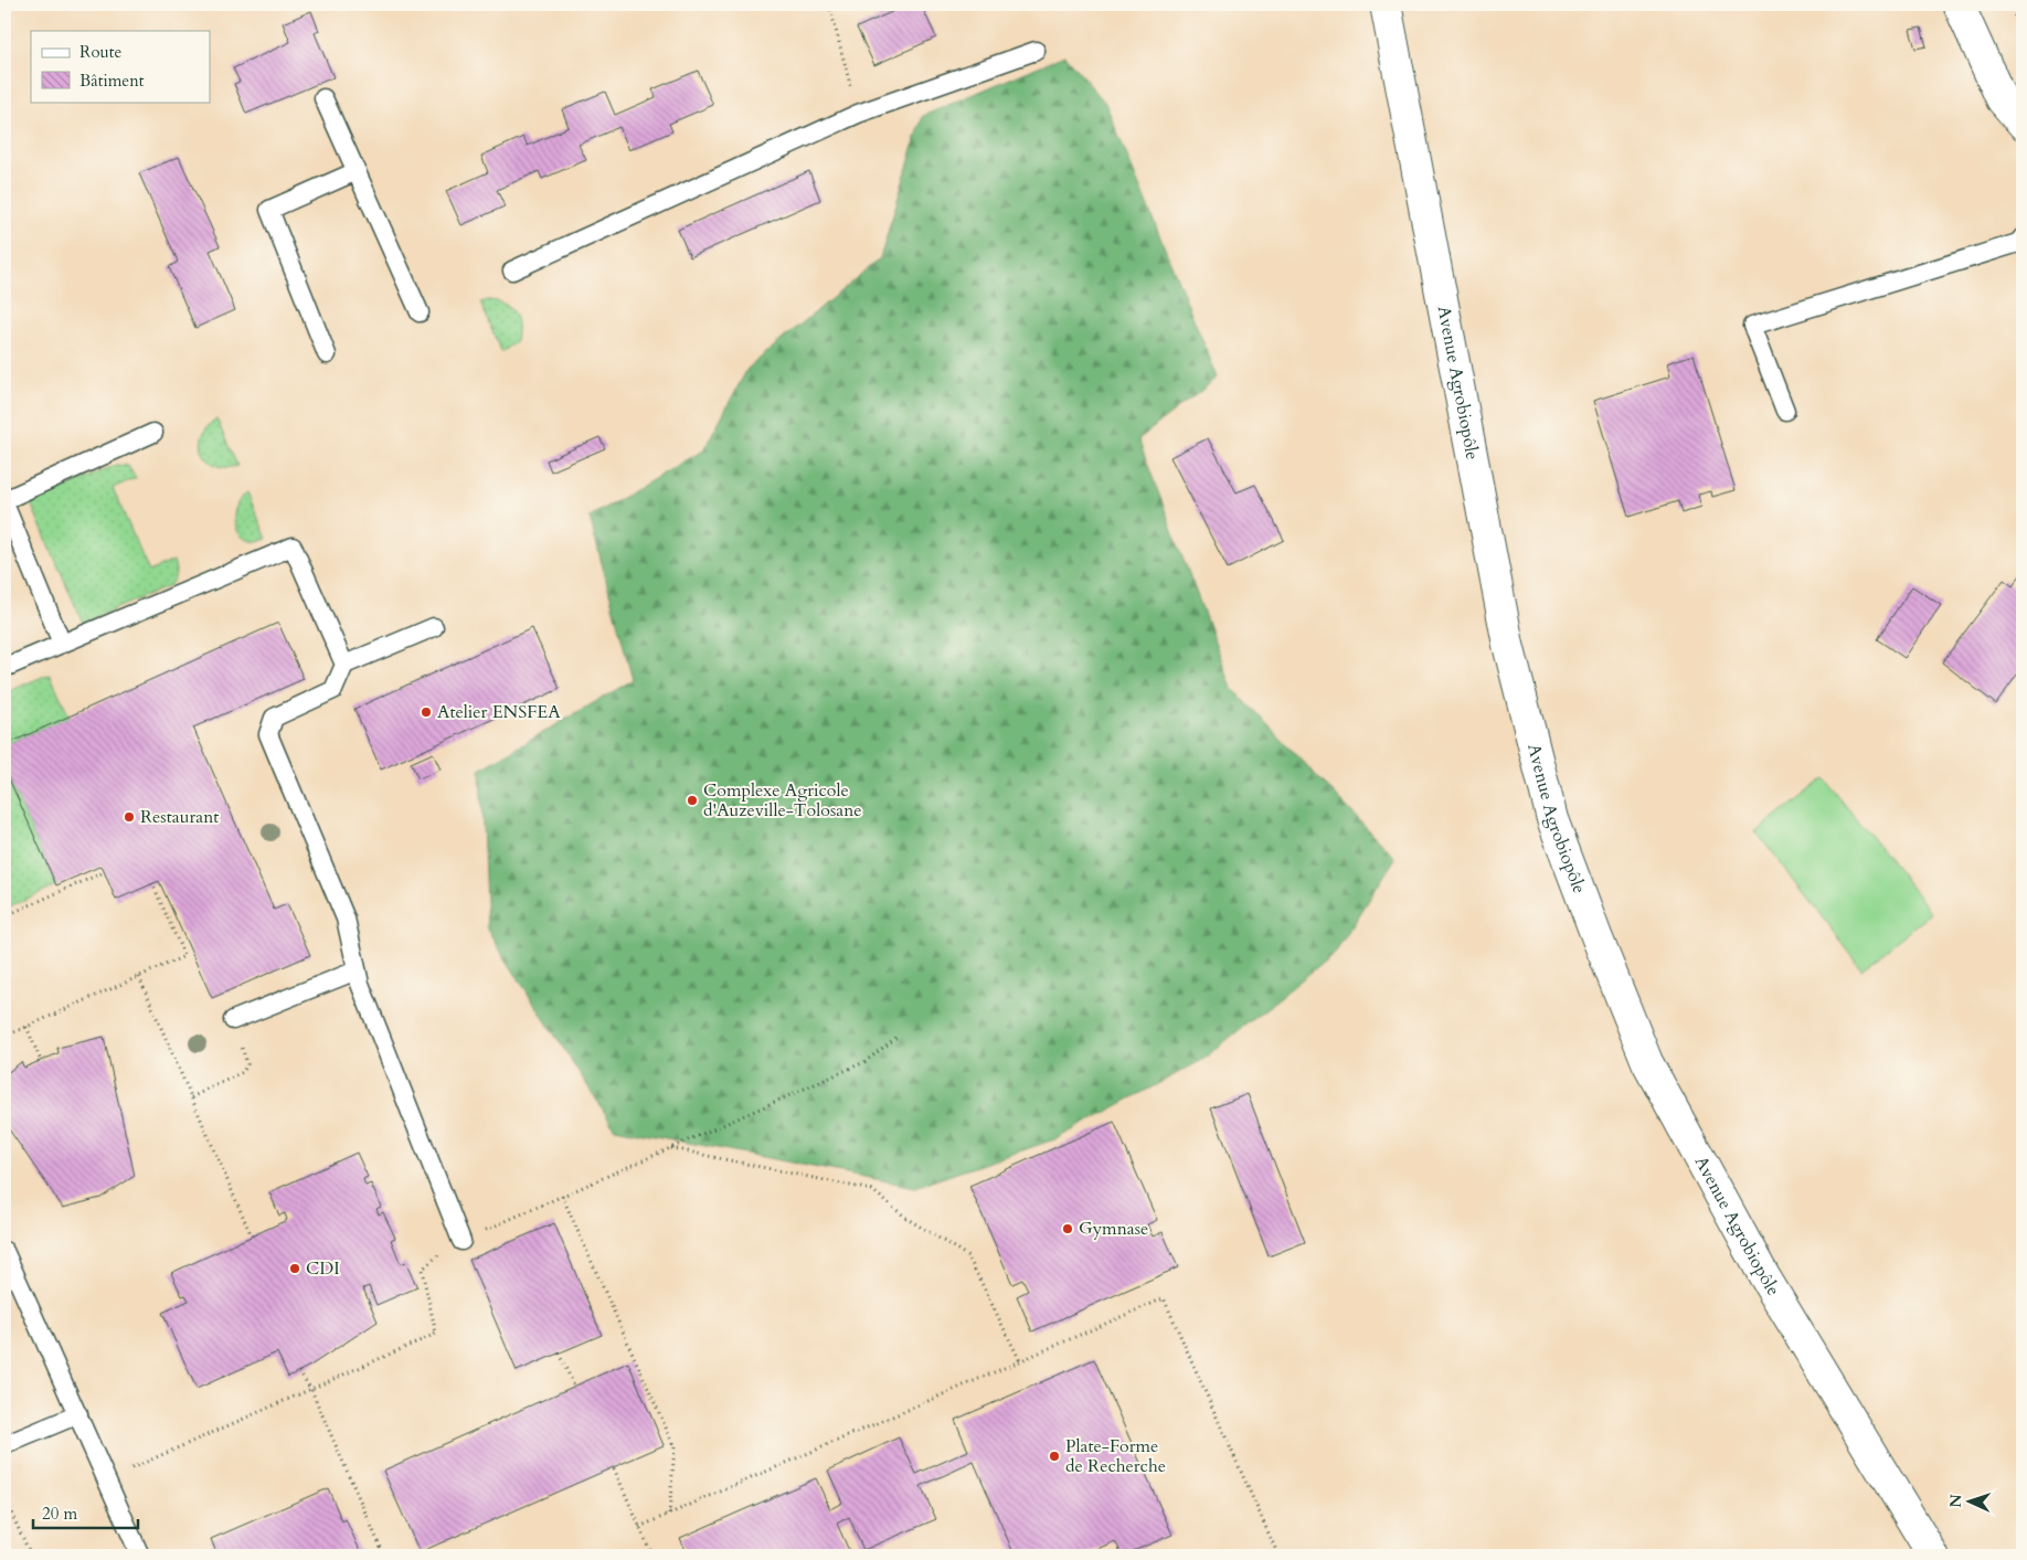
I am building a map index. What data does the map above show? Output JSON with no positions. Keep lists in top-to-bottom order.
{
  "streets": {
    "street": ["Avenue Agrobiopôle"]
  },
  "places": [
    "Atelier ENSFEA",
    "Complexe Agricole d'Auzeville-Tolosane",
    "Restaurant",
    "Gymnase",
    "CDI",
    "Plate-Forme de Recherche"
  ],
  "legend": ["Route", "Bâtiment"],
  "scale_bar": "20 m",
  "north": "left"
}
